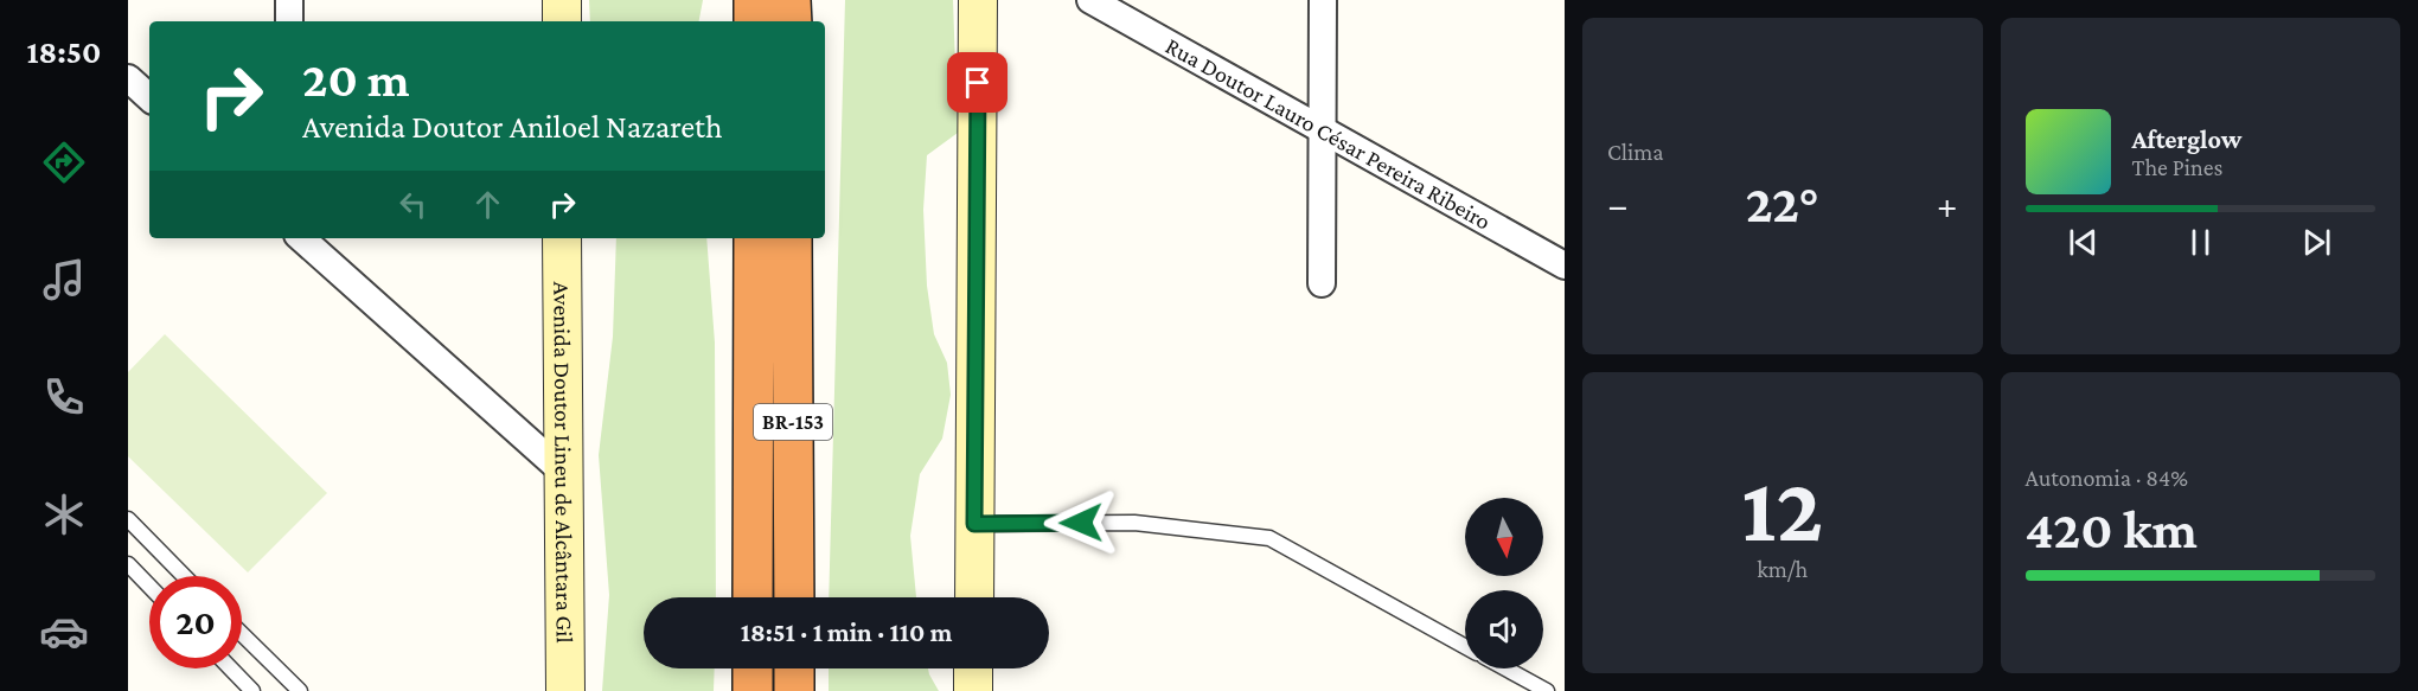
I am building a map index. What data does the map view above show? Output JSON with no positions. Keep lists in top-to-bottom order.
{
  "streets": {
    "highway": ["BR-153"],
    "main road": ["Avenida Doutor Lineu de Alcântara Gil"],
    "street": ["Rua Doutor Lauro César Pereira Ribeiro"]
  },
  "north": "bottom",
  "page": {
    "tabs": "18:50",
    "tile": [
      "Clima",
      ["12", "km/h"],
      ["Autonomia · 84%", "420 km"]
    ],
    "turn": ["20 m", "Avenida Doutor Aniloel Nazareth"],
    "song": ["Afterglow", "The Pines"],
    "heat": ["−", "22°", "+"],
    "limit": "20",
    "trip": "18:51 · 1 min · 110 m"
  }
}
